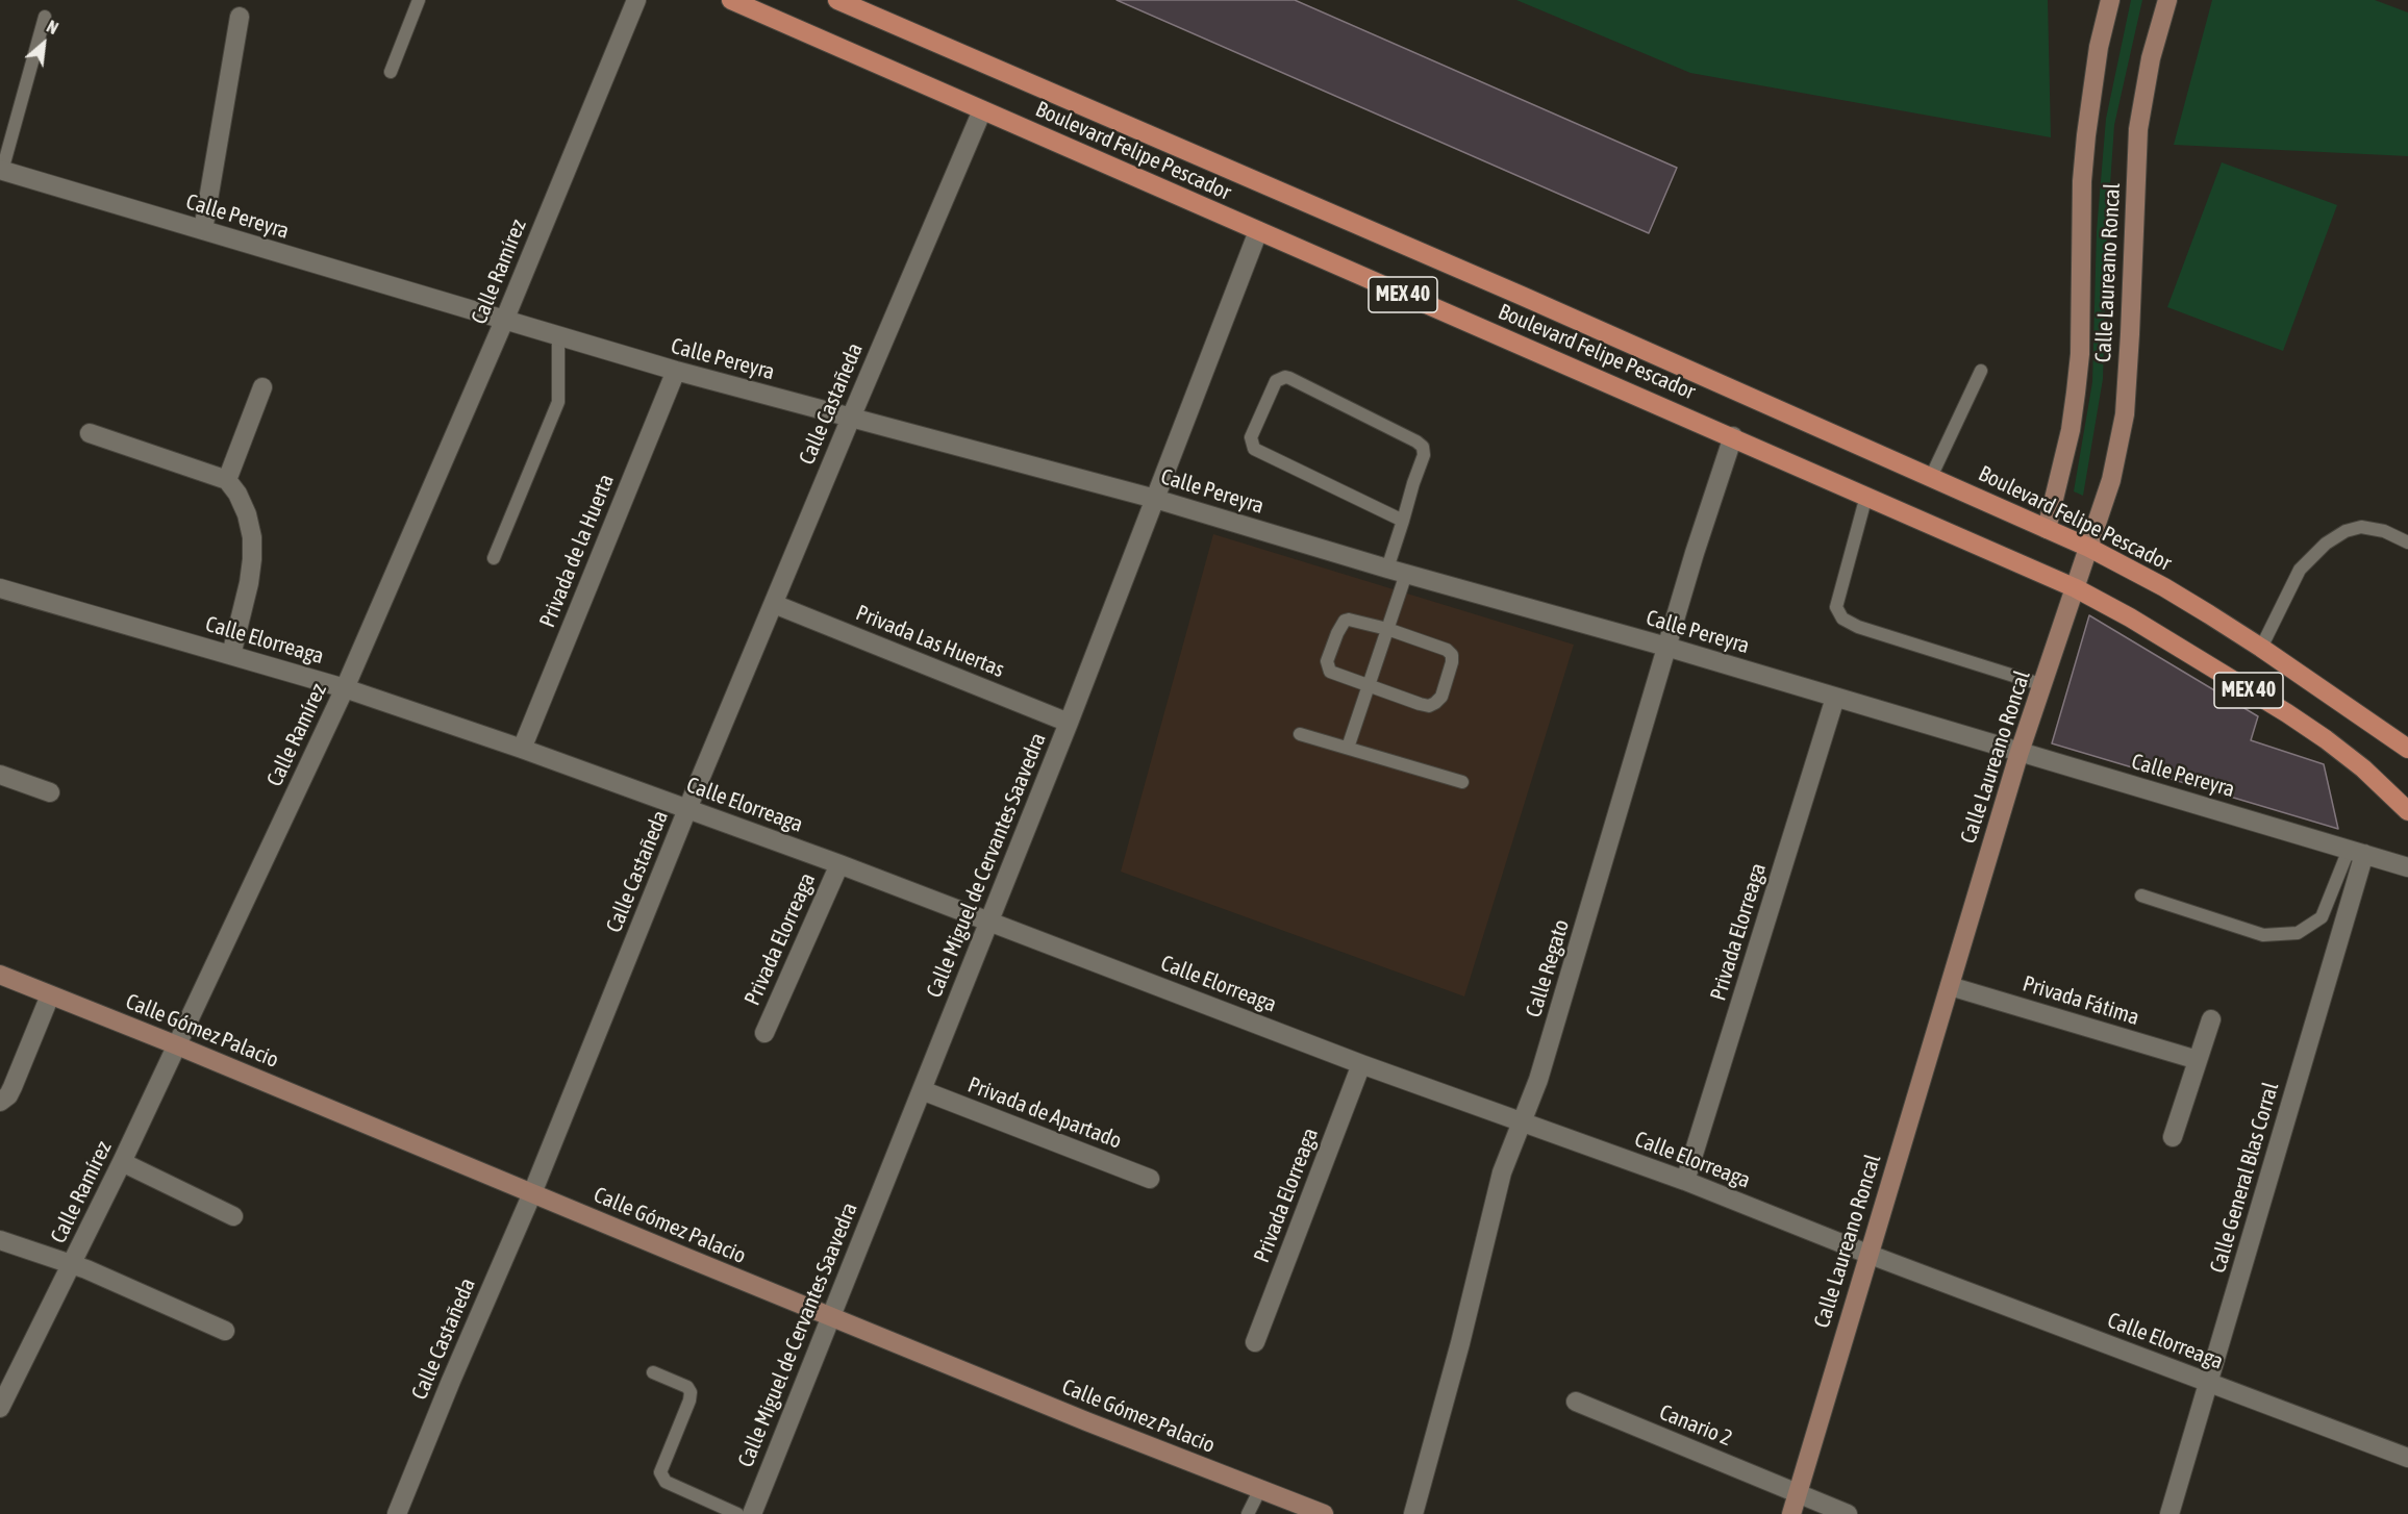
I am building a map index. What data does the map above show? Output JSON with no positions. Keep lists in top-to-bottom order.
{
  "streets": {
    "main road": ["Boulevard Felipe Pescador", "MEX 40"],
    "street": [
      "Calle Pereyra",
      "Calle Ramírez",
      "Calle Laureano Roncal",
      "Calle Castañeda",
      "Privada de la Huerta",
      "Calle Elorreaga",
      "Privada Las Huertas",
      "Calle Miguel de Cervantes Saavedra",
      "Privada Elorreaga",
      "Calle Regato",
      "Privada Fátima",
      "Calle Gómez Palacio",
      "Privada de Apartado",
      "Calle General Blas Corral",
      "Canario 2"
    ]
  },
  "crossings": [
    ["Boulevard Felipe Pescador", "Calle Laureano Roncal"],
    ["Boulevard Felipe Pescador", "Calle Castañeda"],
    ["Boulevard Felipe Pescador", "Calle Miguel de Cervantes Saavedra"],
    ["Boulevard Felipe Pescador", "Calle Regato"],
    ["Calle Pereyra", "Calle Ramírez"],
    ["Calle Pereyra", "Calle Laureano Roncal"],
    ["Calle Pereyra", "Calle Castañeda"],
    ["Calle Pereyra", "Privada de la Huerta"],
    ["Calle Pereyra", "Calle Miguel de Cervantes Saavedra"],
    ["Calle Pereyra", "Privada Elorreaga"],
    ["Calle Pereyra", "Calle Regato"],
    ["Calle Pereyra", "Calle General Blas Corral"],
    ["Calle Ramírez", "Calle Elorreaga"],
    ["Calle Ramírez", "Calle Gómez Palacio"],
    ["Calle Laureano Roncal", "Calle Elorreaga"],
    ["Calle Laureano Roncal", "Privada Fátima"],
    ["Calle Laureano Roncal", "Canario 2"],
    ["Calle Castañeda", "Calle Elorreaga"],
    ["Calle Castañeda", "Privada Las Huertas"],
    ["Calle Castañeda", "Calle Gómez Palacio"],
    ["Privada de la Huerta", "Calle Elorreaga"],
    ["Calle Elorreaga", "Calle Miguel de Cervantes Saavedra"],
    ["Calle Elorreaga", "Privada Elorreaga"],
    ["Calle Elorreaga", "Calle Regato"],
    ["Calle Elorreaga", "Calle General Blas Corral"],
    ["Privada Las Huertas", "Calle Miguel de Cervantes Saavedra"],
    ["Calle Miguel de Cervantes Saavedra", "Calle Gómez Palacio"],
    ["Calle Miguel de Cervantes Saavedra", "Privada de Apartado"]
  ],
  "north": "top right"
}
